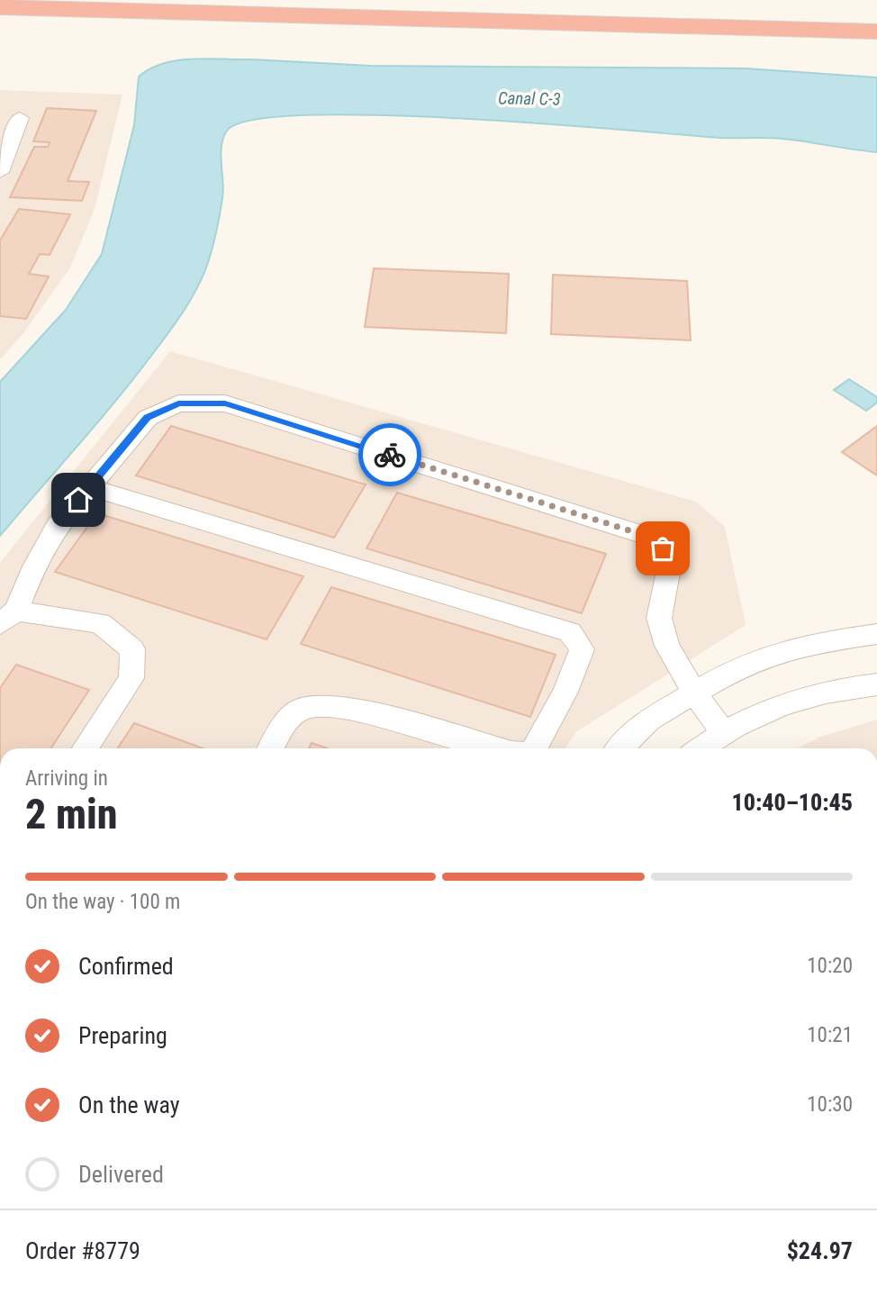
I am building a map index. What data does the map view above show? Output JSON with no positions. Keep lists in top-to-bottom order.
{
  "water": ["Canal C-3"],
  "page": {
    "heading": ["2 min", "Arriving in", "10:40–10:45"],
    "panel": ["Order #8779", "$24.97"],
    "bar": "On the way · 100 m",
    "list": [
      ["Confirmed", "10:20"],
      ["Preparing", "10:21"],
      ["On the way", "10:30"],
      "Delivered"
    ]
  }
}
